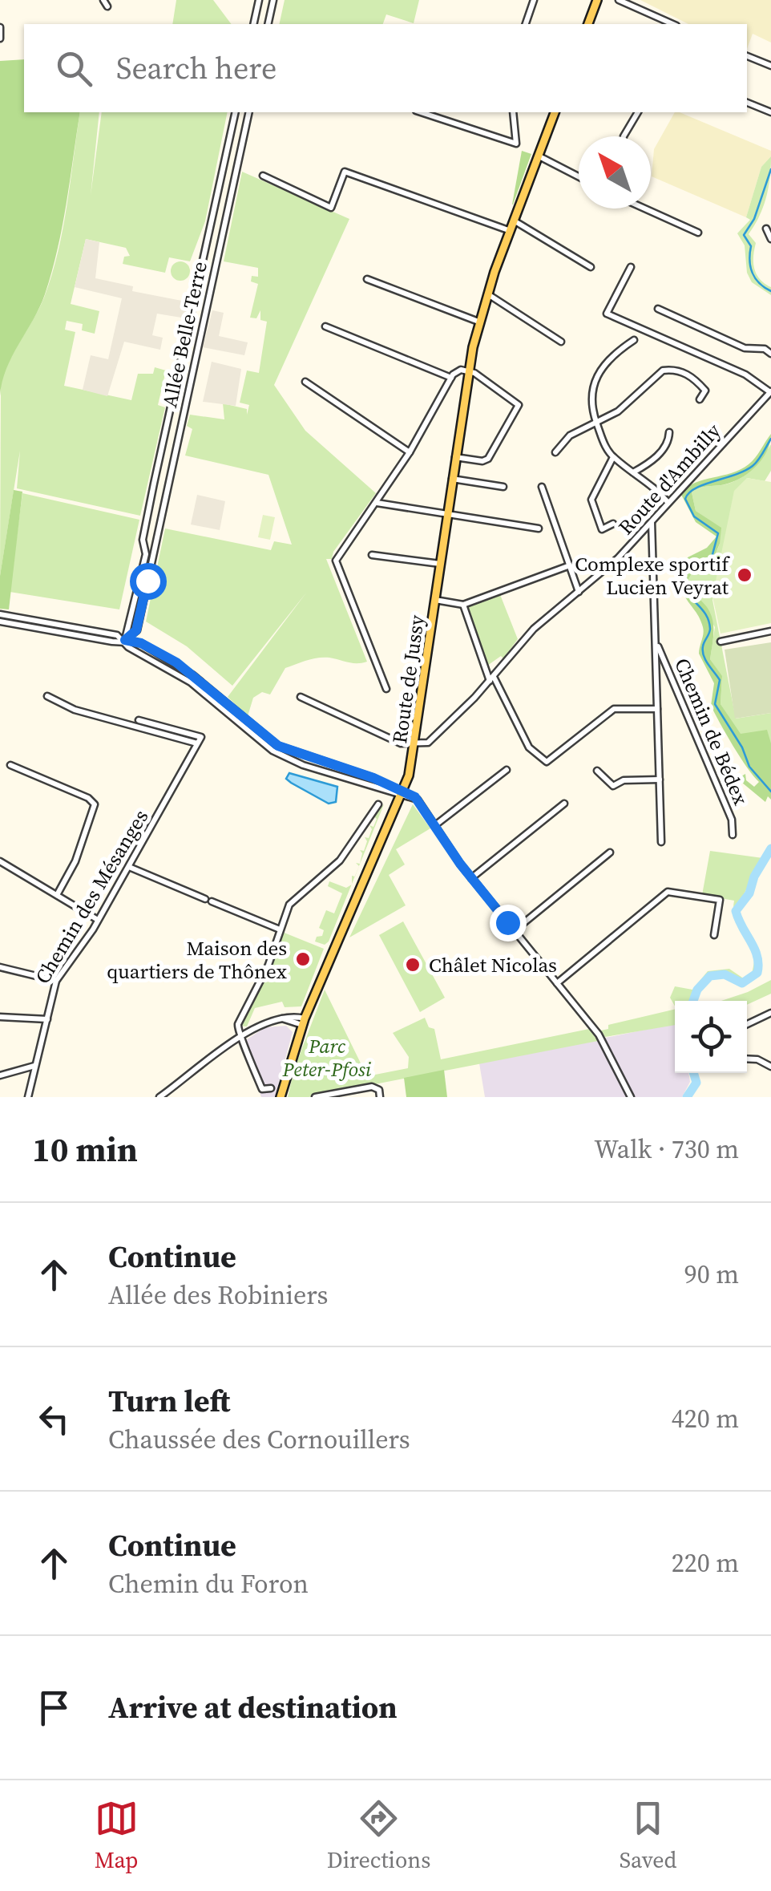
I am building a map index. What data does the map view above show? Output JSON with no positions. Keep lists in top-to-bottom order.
{
  "streets": {
    "main road": ["Route de Jussy"],
    "street": [
      "Allée Belle-Terre",
      "Route d'Ambilly",
      "Chemin de Bédex",
      "Chemin des Mésanges"
    ]
  },
  "crossings": [
    ["Route d'Ambilly", "Route de Jussy"],
    ["Route d'Ambilly", "Chemin de Bédex"]
  ],
  "parks": ["Parc Peter-Pfosi"],
  "places": ["Complexe sportif Lucien Veyrat", "Maison des quartiers de Thônex", "Châlet Nicolas"],
  "north": "top left",
  "page": {
    "search": "Search here",
    "heading": ["10 min", "Walk · 730 m"],
    "list": [
      ["Continue", "Allée des Robiniers", "90 m"],
      ["Turn left", "Chaussée des Cornouillers", "420 m"],
      ["Continue", "Chemin du Foron", "220 m"],
      "Arrive at destination"
    ],
    "nav": ["Map", "Directions", "Saved"]
  }
}
